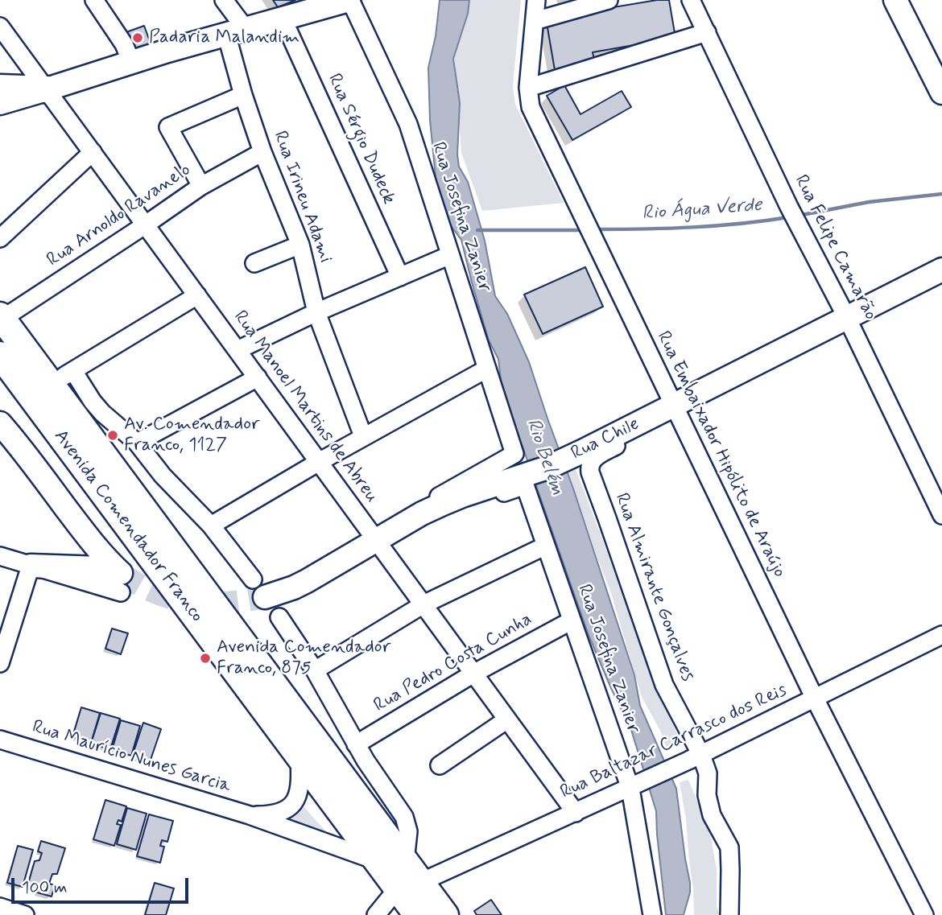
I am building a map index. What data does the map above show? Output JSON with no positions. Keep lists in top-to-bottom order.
{
  "streets": {
    "highway": ["Avenida Comendador Franco"],
    "main road": ["Rua Chile"],
    "street": [
      "Rua Sérgio Dudeck",
      "Rua Irineu Adami",
      "Rua Arnoldo Ravanelo",
      "Rua Josefina Zanier",
      "Rua Felipe Camarão",
      "Rua Manoel Martins de Abreu",
      "Rua Embaixador Hipólito de Araújo",
      "Rua Almirante Gonçalves",
      "Rua Pedro Costa Cunha",
      "Rua Baltazar Carrasco dos Reis",
      "Rua Maurício Nunes Garcia"
    ]
  },
  "crossings": [
    ["Rua Irineu Adami", "Rua Arnoldo Ravanelo"],
    ["Rua Arnoldo Ravanelo", "Rua Manoel Martins de Abreu"],
    ["Rua Arnoldo Ravanelo", "Avenida Comendador Franco"],
    ["Rua Josefina Zanier", "Rua Chile"],
    ["Rua Josefina Zanier", "Rua Pedro Costa Cunha"],
    ["Rua Josefina Zanier", "Rua Baltazar Carrasco dos Reis"],
    ["Rua Felipe Camarão", "Rua Chile"],
    ["Rua Manoel Martins de Abreu", "Rua Chile"],
    ["Rua Manoel Martins de Abreu", "Rua Pedro Costa Cunha"],
    ["Rua Manoel Martins de Abreu", "Rua Baltazar Carrasco dos Reis"],
    ["Rua Chile", "Rua Embaixador Hipólito de Araújo"],
    ["Rua Chile", "Avenida Comendador Franco"],
    ["Rua Chile", "Rua Almirante Gonçalves"],
    ["Rua Embaixador Hipólito de Araújo", "Rua Almirante Gonçalves"],
    ["Rua Embaixador Hipólito de Araújo", "Rua Baltazar Carrasco dos Reis"],
    ["Avenida Comendador Franco", "Rua Baltazar Carrasco dos Reis"],
    ["Avenida Comendador Franco", "Rua Maurício Nunes Garcia"],
    ["Rua Almirante Gonçalves", "Rua Baltazar Carrasco dos Reis"]
  ],
  "water": ["Rio Água Verde", "Rio Belém"],
  "places": ["Padaria Malandim", "Av. Comendador Franco, 1127", "Avenida Comendador Franco, 875"],
  "scale_bar": "100 m"
}
